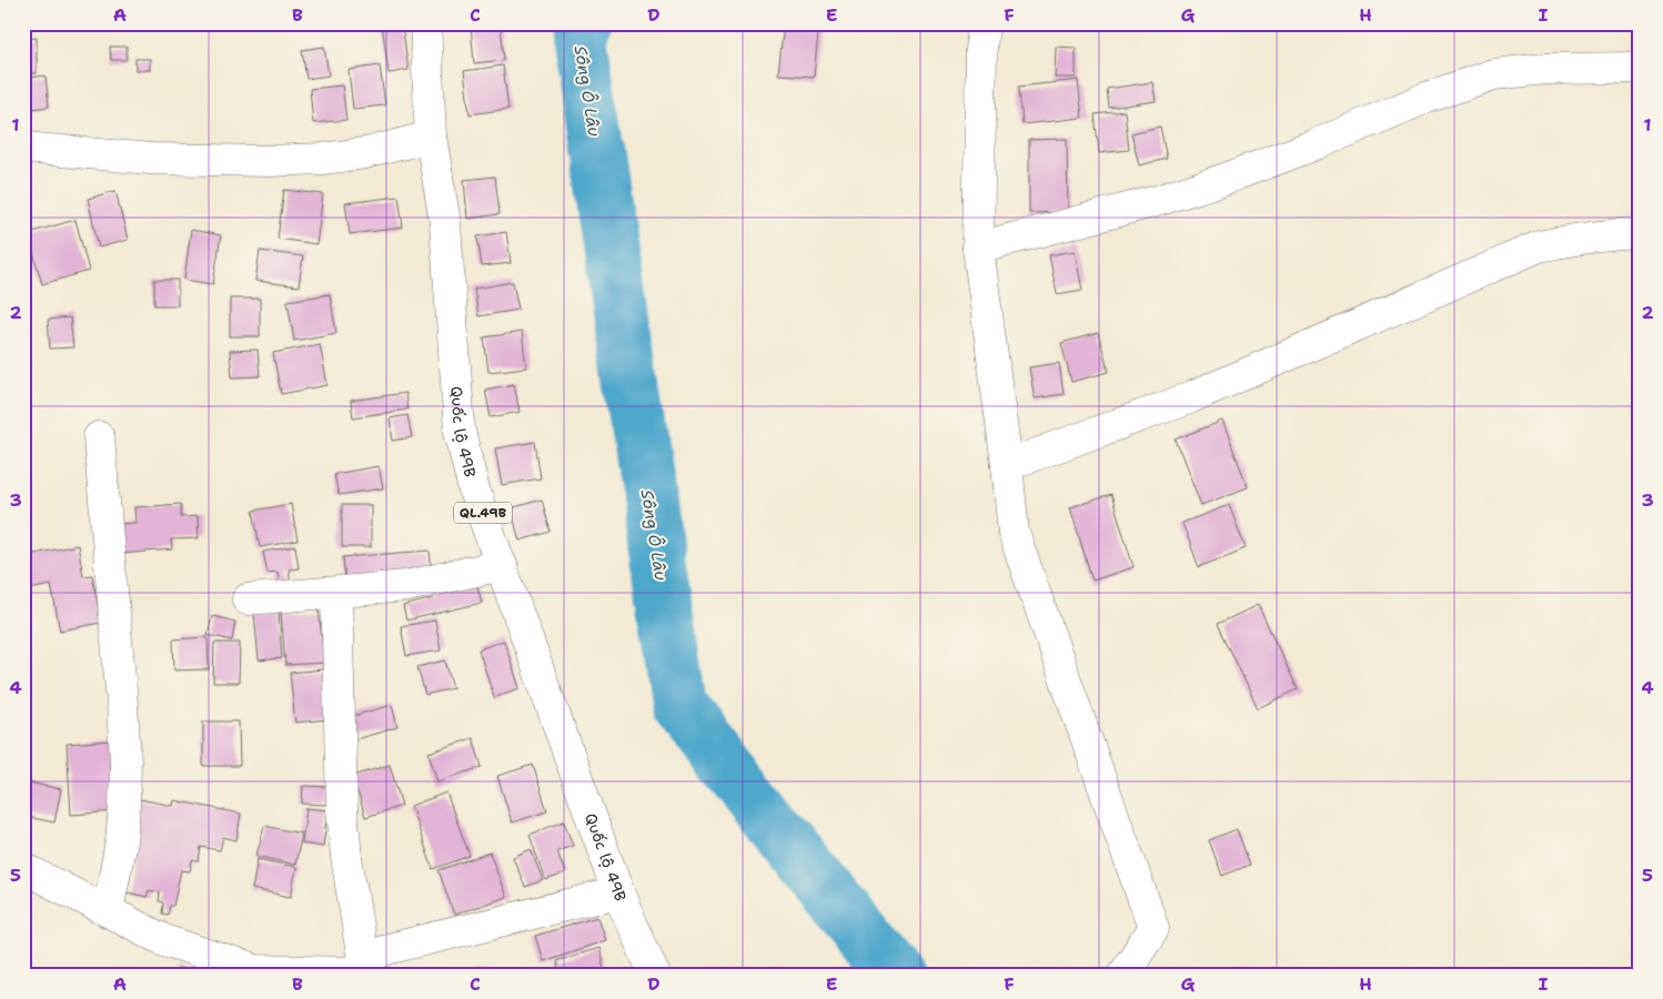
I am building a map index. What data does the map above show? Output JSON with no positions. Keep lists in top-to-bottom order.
{
  "streets": {
    "street": ["Quốc lộ 49B", "QL.49B"]
  },
  "water": ["Sông Ô Lâu"],
  "grid": {
    "columns": [
      "A",
      "B",
      "C",
      "D",
      "E",
      "F",
      "G",
      "H",
      "I"
    ],
    "rows": [
      "1",
      "2",
      "3",
      "4",
      "5"
    ]
  }
}
